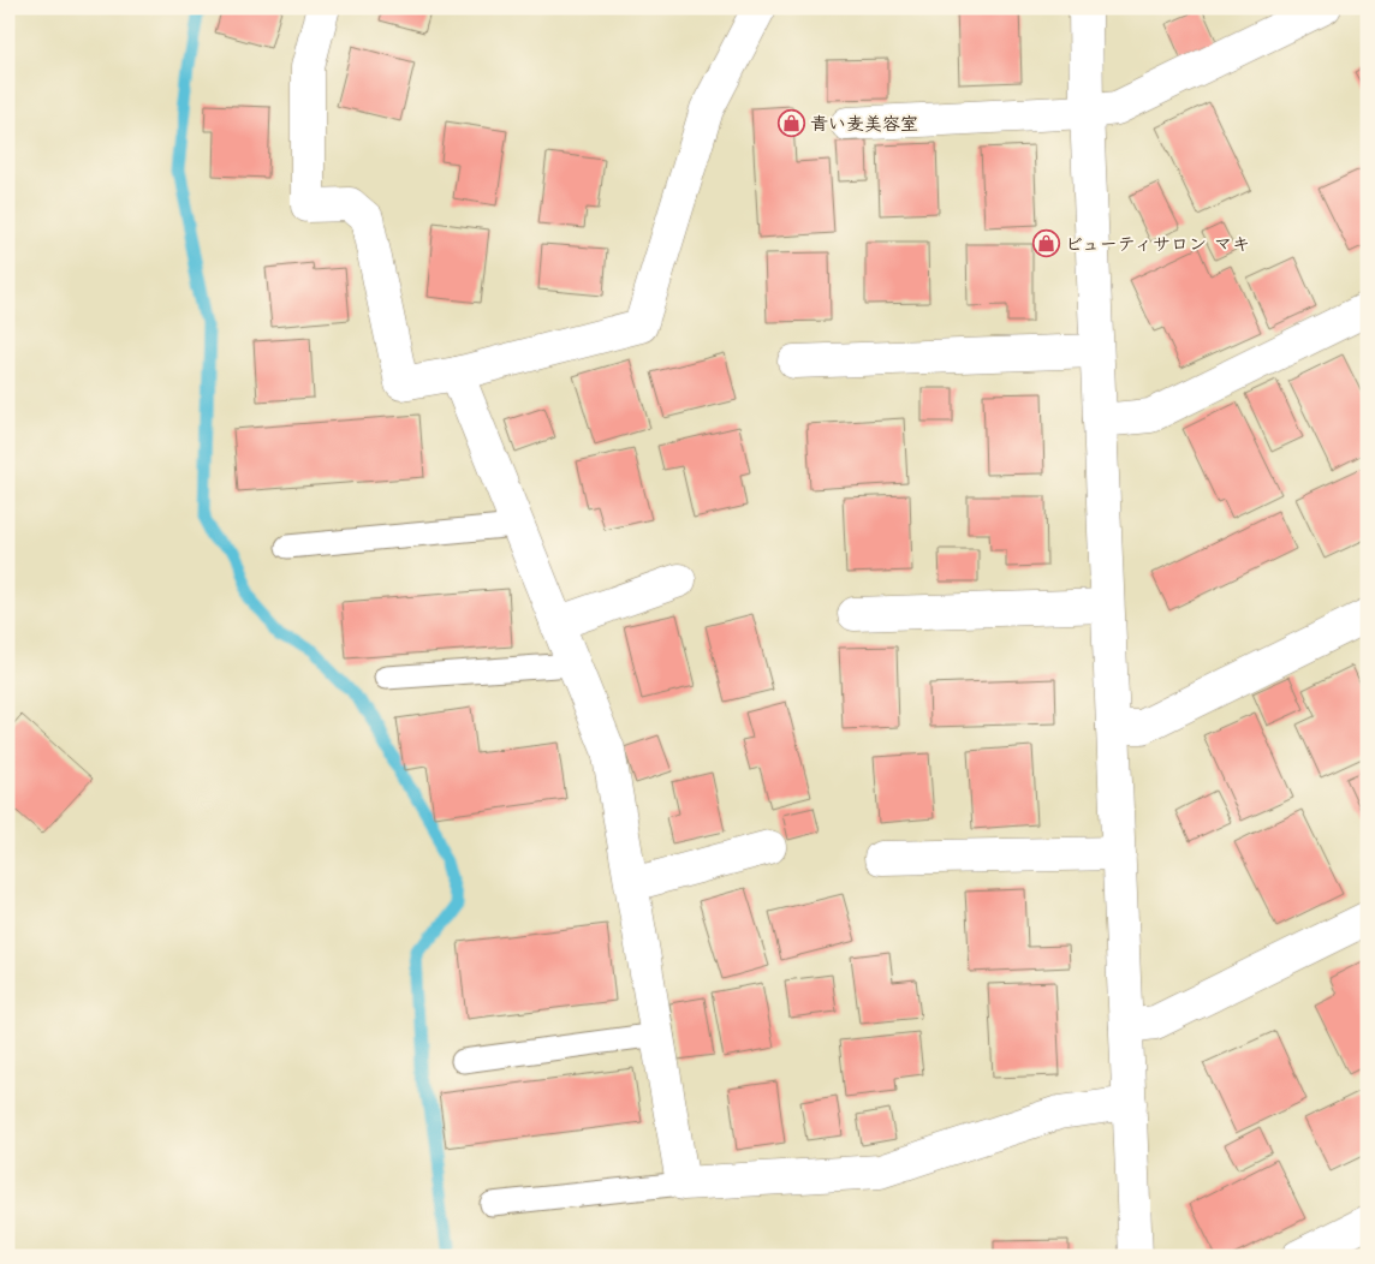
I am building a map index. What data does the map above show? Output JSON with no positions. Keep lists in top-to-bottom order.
{
  "places": {
    "shop": ["青い麦美容室", "ビューティサロン マキ"]
  }
}
